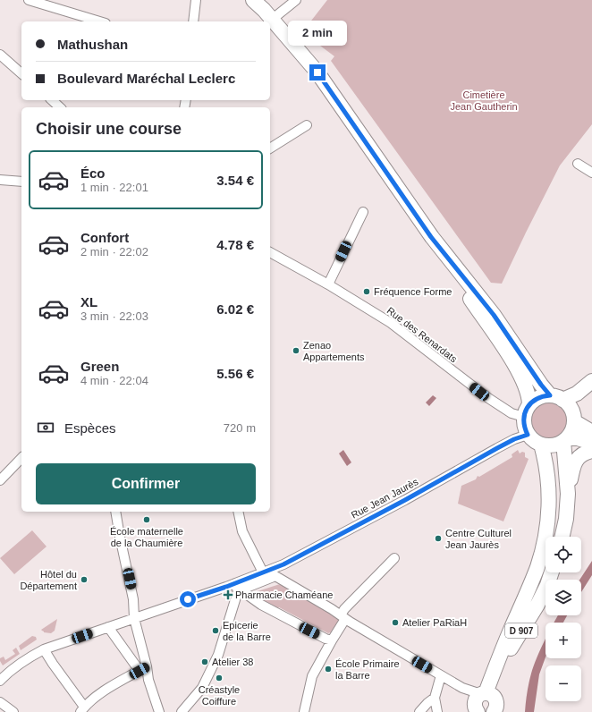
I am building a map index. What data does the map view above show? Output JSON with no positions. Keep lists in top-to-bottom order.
{
  "streets": {
    "main road": ["D 907"],
    "street": ["Rue des Renardats", "Rue Jean Jaurès"]
  },
  "crossings": [
    ["Rue des Renardats", "Rue Jean Jaurès"],
    ["Rue des Renardats", "D 907"],
    ["Rue Jean Jaurès", "D 907"]
  ],
  "parks": ["Cimetière Jean Gautherin"],
  "places": {
    "other": [
      "Fréquence Forme",
      "Zenao Appartements",
      "École maternelle de la Chaumière",
      "Centre Culturel Jean Jaurès",
      "Hôtel du Département",
      "Atelier PaRiaH",
      "Epicerie de la Barre",
      "Atelier 38",
      "École Primaire la Barre",
      "Créastyle Coiffure"
    ],
    "health": ["Pharmacie Chaméane"]
  },
  "page": {
    "bubble": "2 min",
    "banner": ["Mathushan", "Boulevard Maréchal Leclerc"],
    "heading": "Choisir une course",
    "list": [
      {
        "name": "Éco",
        "note": "1 min · 22:01",
        "value": "3.54 €"
      },
      {
        "name": "Confort",
        "note": "2 min · 22:02",
        "value": "4.78 €"
      },
      {
        "name": "XL",
        "note": "3 min · 22:03",
        "value": "6.02 €"
      },
      {
        "name": "Green",
        "note": "4 min · 22:04",
        "value": "5.56 €"
      }
    ],
    "pay": ["Espèces", "720 m"],
    "buttons": "Confirmer",
    "map_buttons": ["+", "−"]
  }
}
